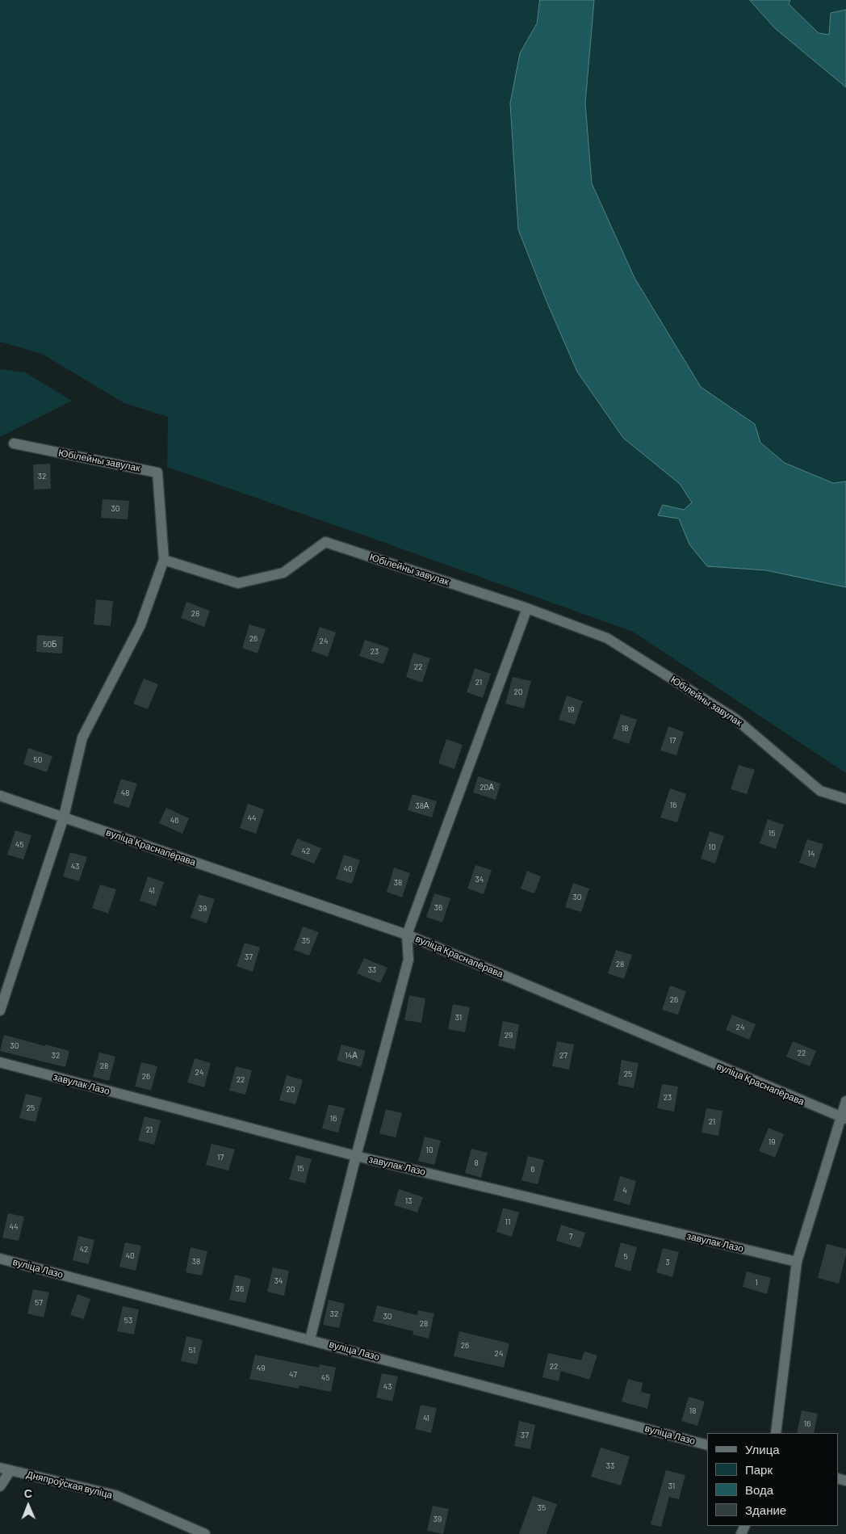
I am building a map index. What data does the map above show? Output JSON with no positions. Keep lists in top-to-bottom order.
{
  "streets": {
    "street": [
      "Юбілейны завулак",
      "вуліца Краснапёрава",
      "завулак Лазо",
      "вуліца Лазо",
      "Дняпроўская вуліца"
    ]
  },
  "house_numbers": [
    "32",
    "30",
    "28",
    "26",
    "24",
    "50Б",
    "23",
    "22",
    "21",
    "20",
    "19",
    "18",
    "17",
    "50",
    "20А",
    "48",
    "16",
    "38А",
    "44",
    "46",
    "15",
    "45",
    "10",
    "42",
    "14",
    "43",
    "40",
    "34",
    "38",
    "41",
    "30",
    "36",
    "39",
    "35",
    "37",
    "28",
    "33",
    "26",
    "31",
    "24",
    "29",
    "30",
    "22",
    "32",
    "14А",
    "27",
    "28",
    "24",
    "25",
    "26",
    "22",
    "20",
    "23",
    "25",
    "16",
    "21",
    "21",
    "19",
    "10",
    "17",
    "8",
    "15",
    "6",
    "4",
    "13",
    "11",
    "44",
    "7",
    "42",
    "40",
    "5",
    "38",
    "3",
    "34",
    "1",
    "36",
    "57",
    "32",
    "30",
    "53",
    "28",
    "26",
    "51",
    "24",
    "22",
    "49",
    "47",
    "45",
    "43",
    "18",
    "41",
    "16",
    "37",
    "33",
    "31",
    "35",
    "39"
  ],
  "legend": [
    "Улица",
    "Парк",
    "Вода",
    "Здание"
  ],
  "north": "top"
}
